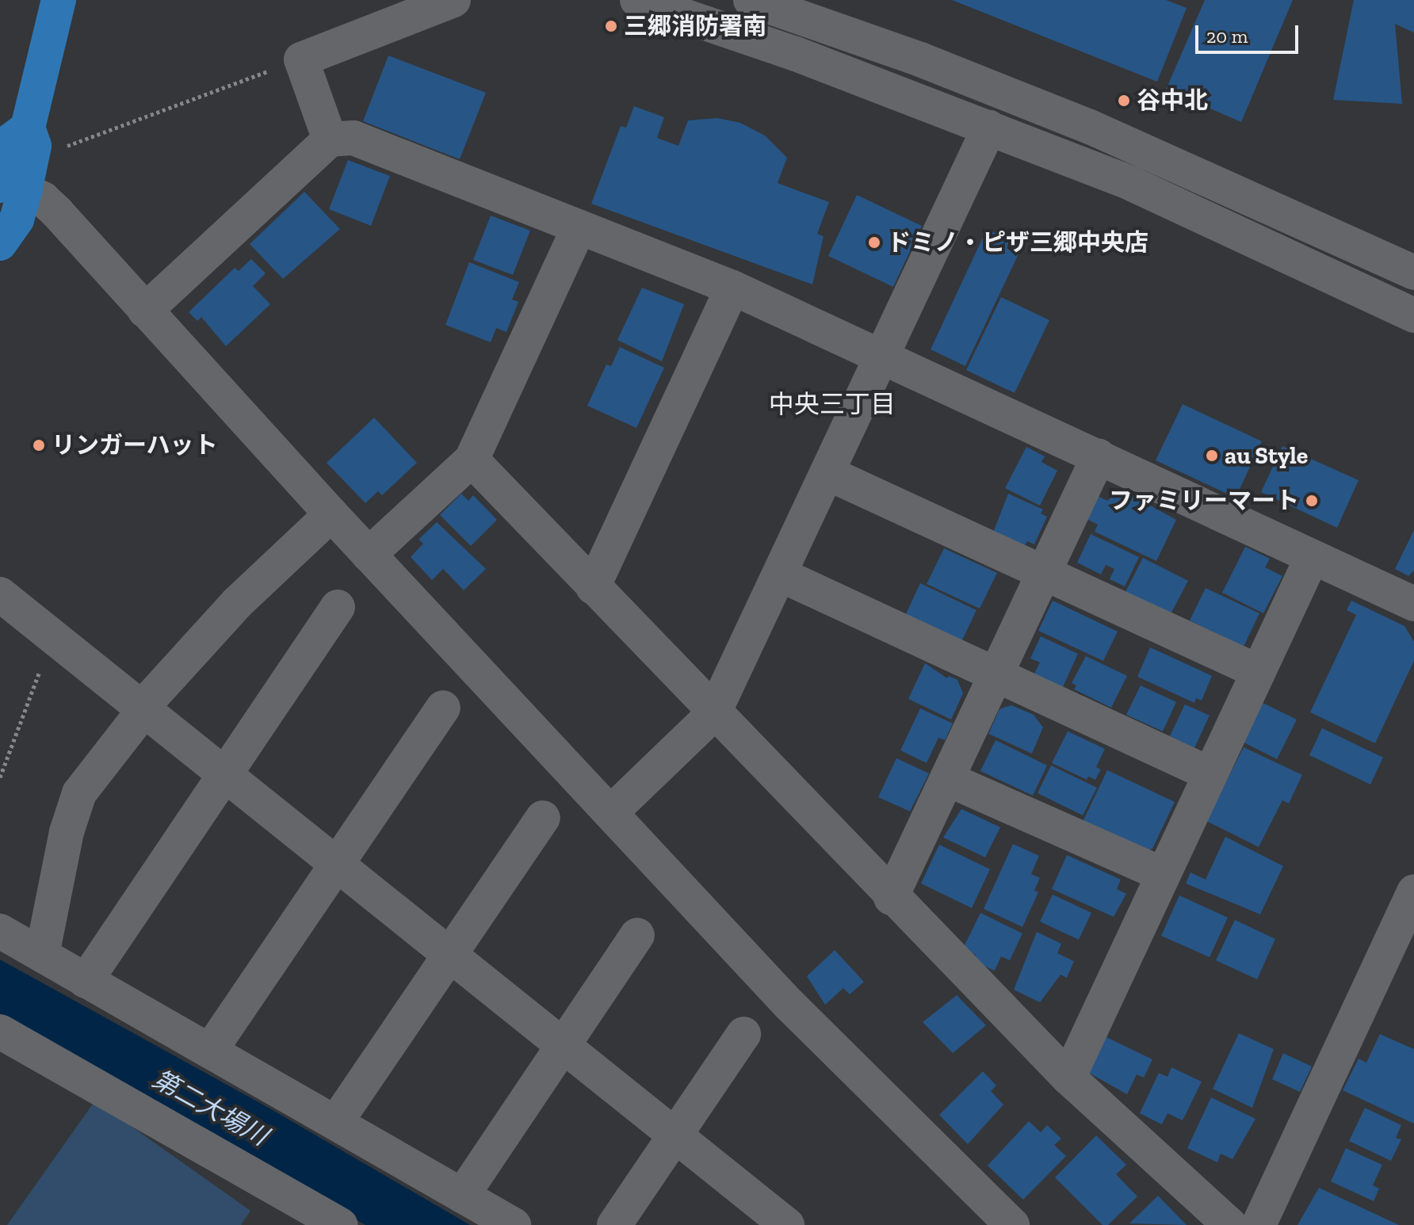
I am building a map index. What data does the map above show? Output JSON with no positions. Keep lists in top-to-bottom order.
{
  "districts": ["中央三丁目"],
  "water": ["第二大場川"],
  "places": [
    "三郷消防署南",
    "谷中北",
    "ドミノ・ピザ三郷中央店",
    "リンガーハット",
    "au Style",
    "ファミリーマート"
  ],
  "scale_bar": "20 m"
}
